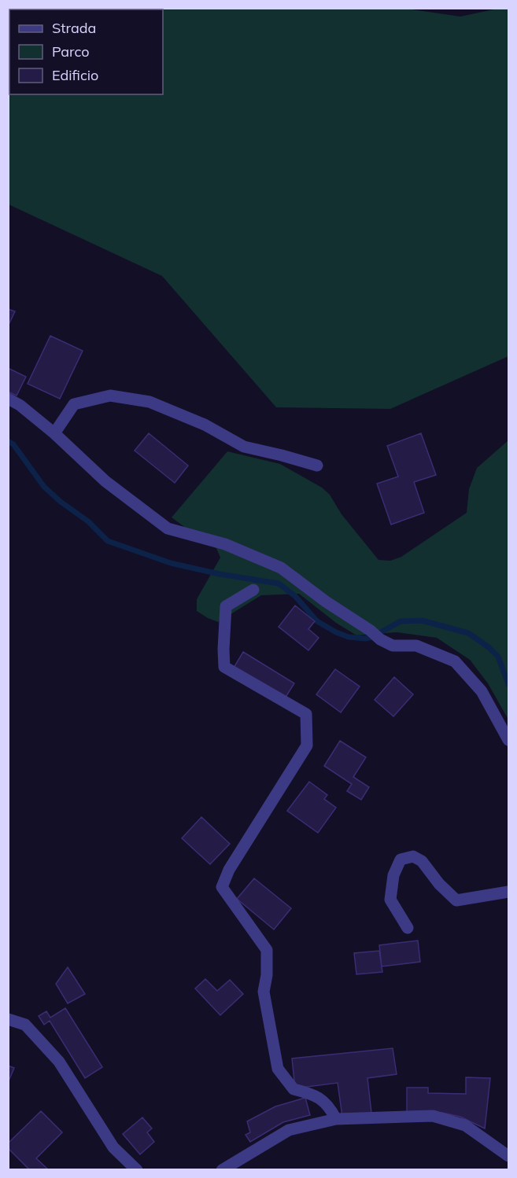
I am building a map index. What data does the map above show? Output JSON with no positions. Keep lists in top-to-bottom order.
{
  "legend": ["Strada", "Parco", "Edificio"]
}
